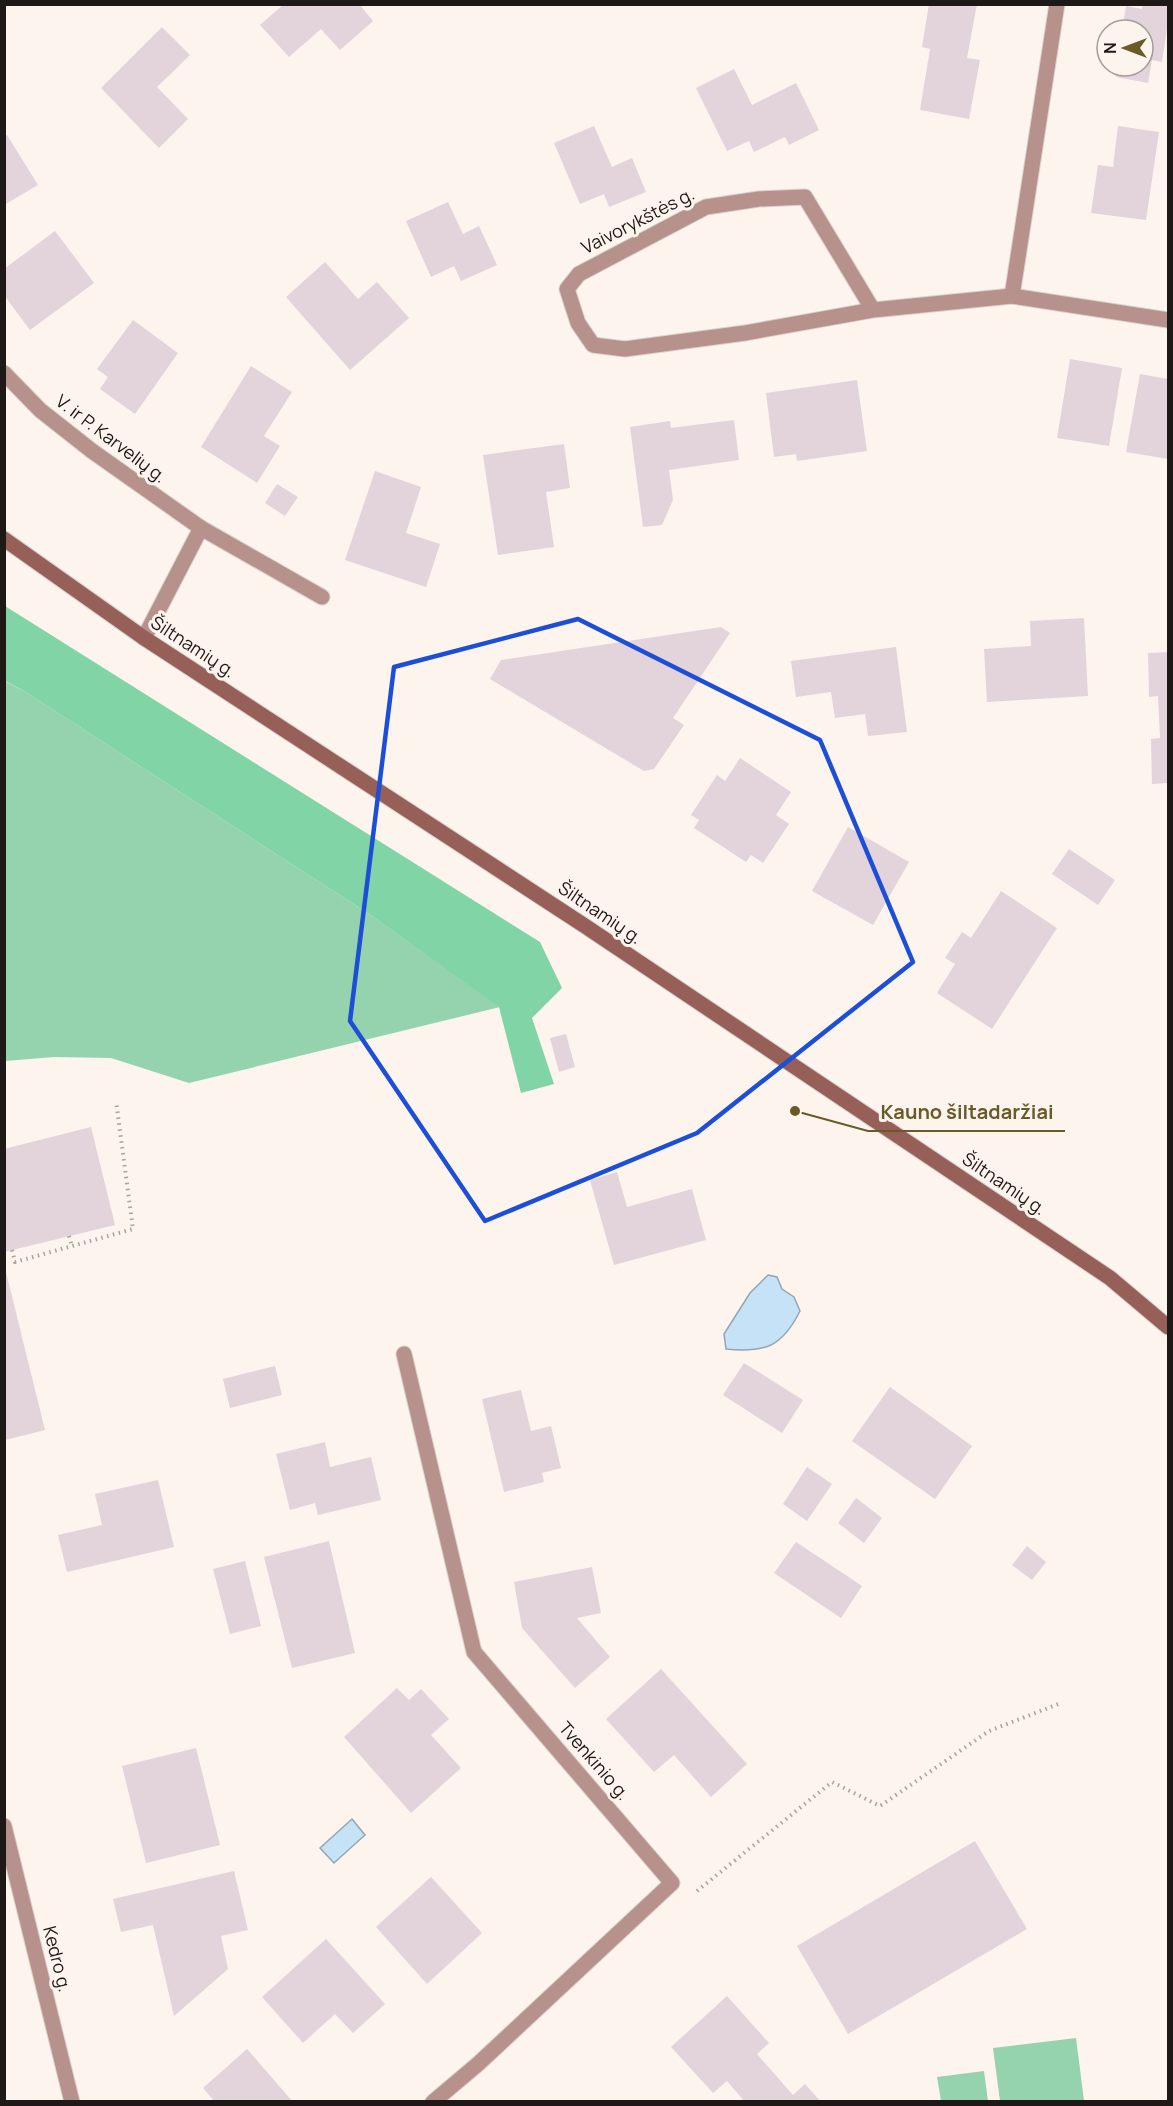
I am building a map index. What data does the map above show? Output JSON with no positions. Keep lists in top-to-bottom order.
{
  "streets": {
    "main road": ["Šiltnamių g."],
    "street": [
      "Vaivorykštės g.",
      "V. ir P. Karvelių g.",
      "Tvenkinio g.",
      "Kedro g."
    ]
  },
  "places": ["Kauno šiltadaržiai"],
  "north": "left"
}
